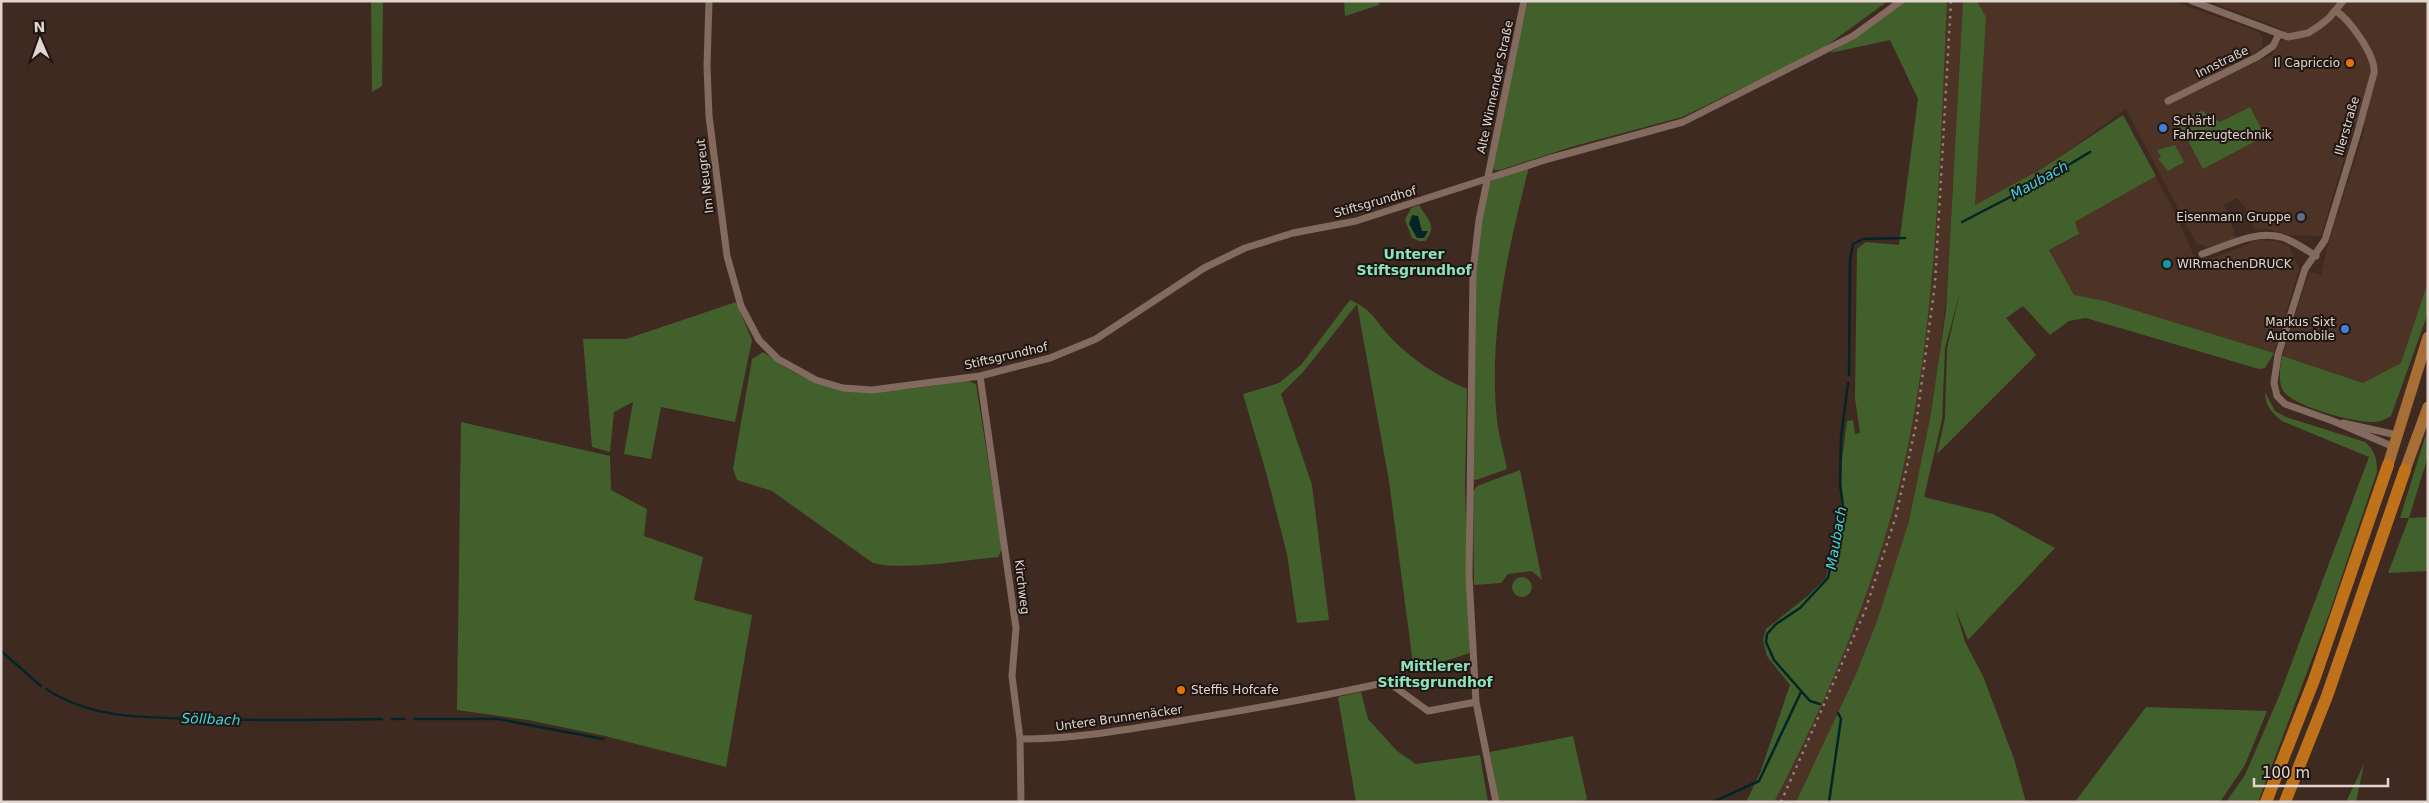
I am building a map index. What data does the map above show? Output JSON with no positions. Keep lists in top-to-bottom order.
{
  "streets": {
    "street": [
      "Innstraße",
      "Alte Winnender Straße",
      "Illerstraße",
      "Im Neugreut",
      "Stiftsgrundhof",
      "Kirchweg",
      "Untere Brunnenäcker"
    ]
  },
  "crossings": [
    ["Alte Winnender Straße", "Stiftsgrundhof"],
    ["Im Neugreut", "Stiftsgrundhof"],
    ["Stiftsgrundhof", "Kirchweg"],
    ["Kirchweg", "Untere Brunnenäcker"]
  ],
  "districts": ["Unterer Stiftsgrundhof", "Mittlerer Stiftsgrundhof"],
  "water": ["Maubach", "Söllbach"],
  "places": [
    "Il Capriccio",
    "Schärtl Fahrzeugtechnik",
    "Eisenmann Gruppe",
    "WIRmachenDRUCK",
    "Markus Sixt Automobile",
    "Steffis Hofcafe"
  ],
  "scale_bar": "100 m",
  "north": "top"
}
